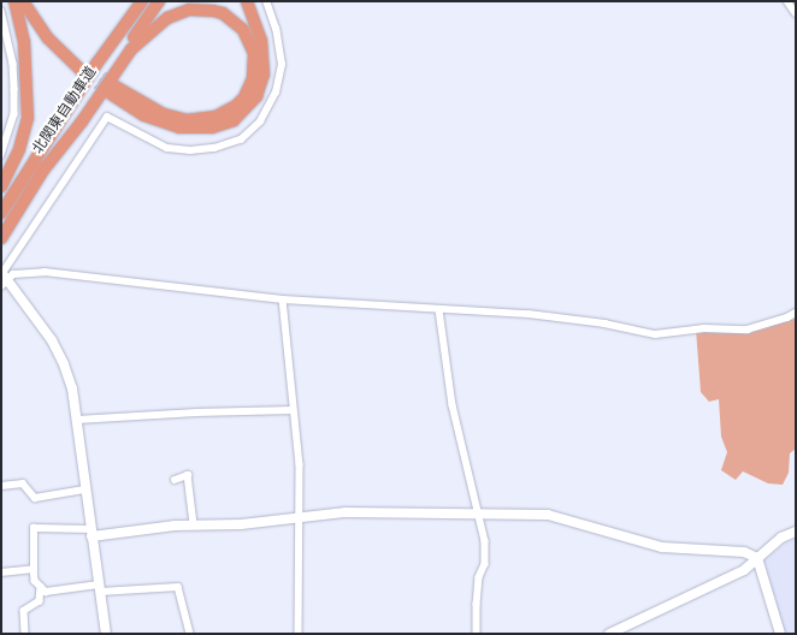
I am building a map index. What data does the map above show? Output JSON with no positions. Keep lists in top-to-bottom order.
{
  "streets": {
    "highway": ["北関東自動車道"]
  }
}
